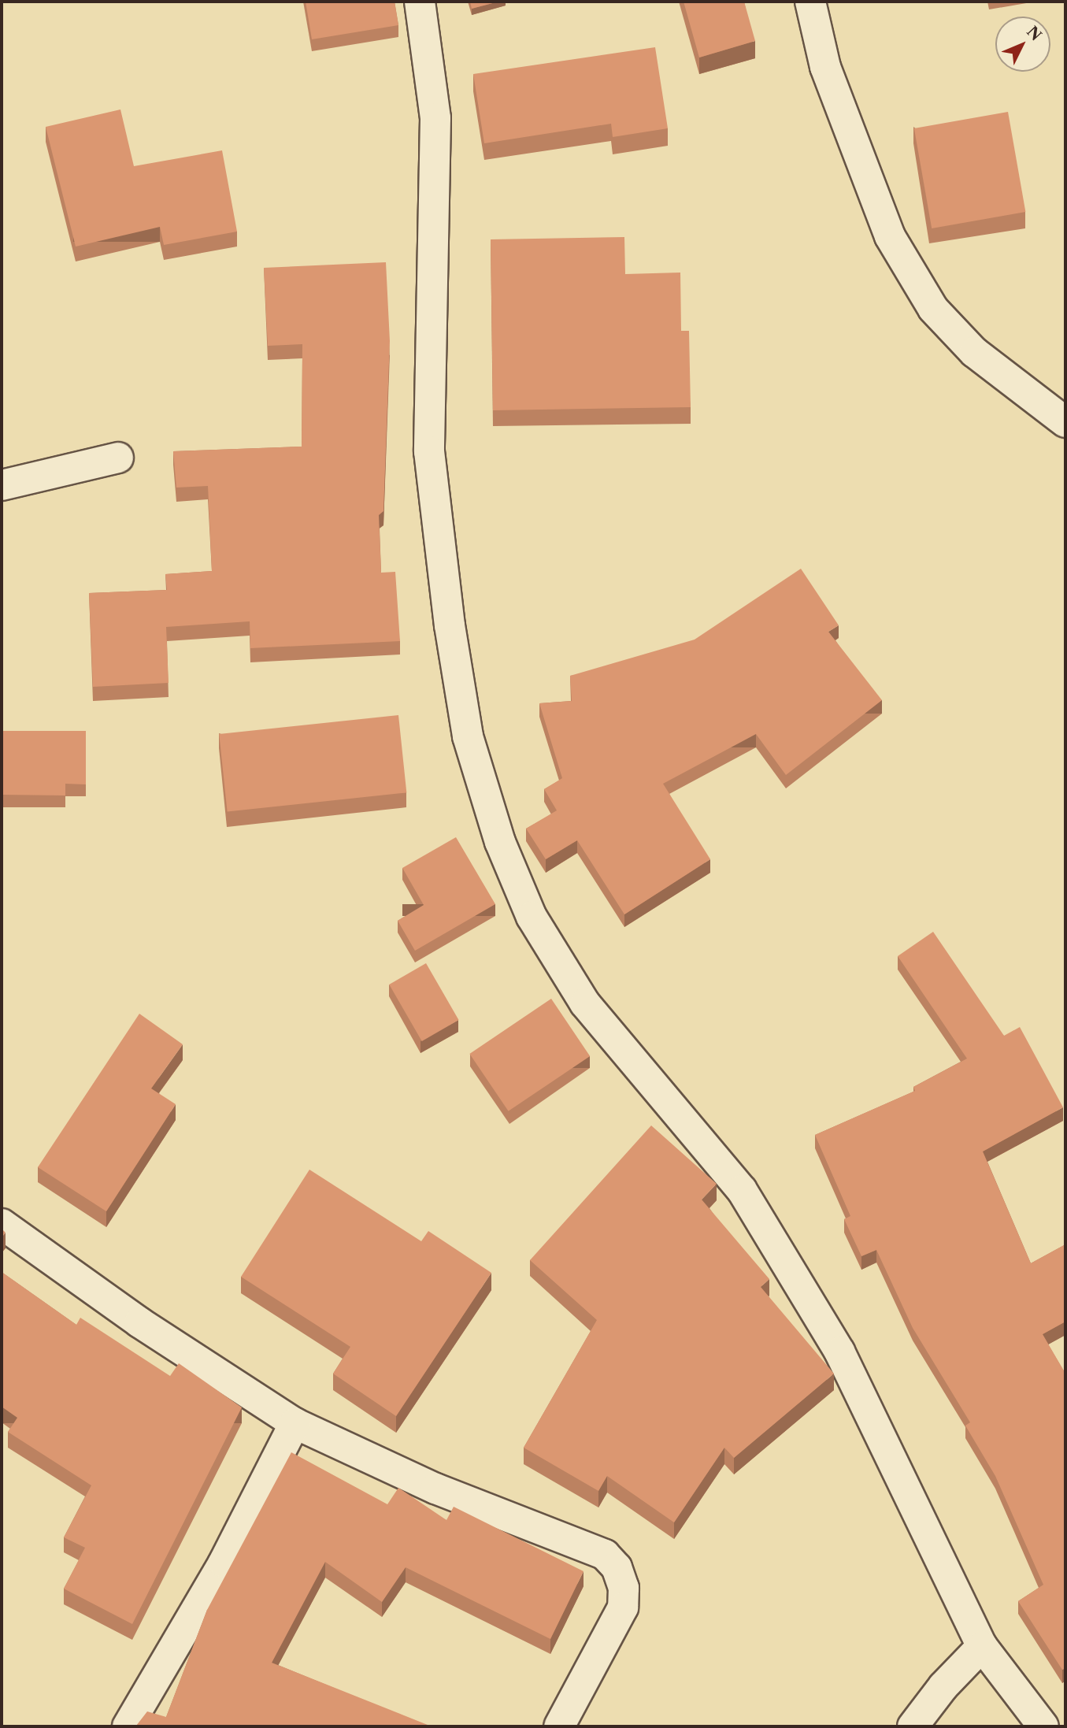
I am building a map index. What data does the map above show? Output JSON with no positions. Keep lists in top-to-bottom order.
{
  "north": "top right"
}
